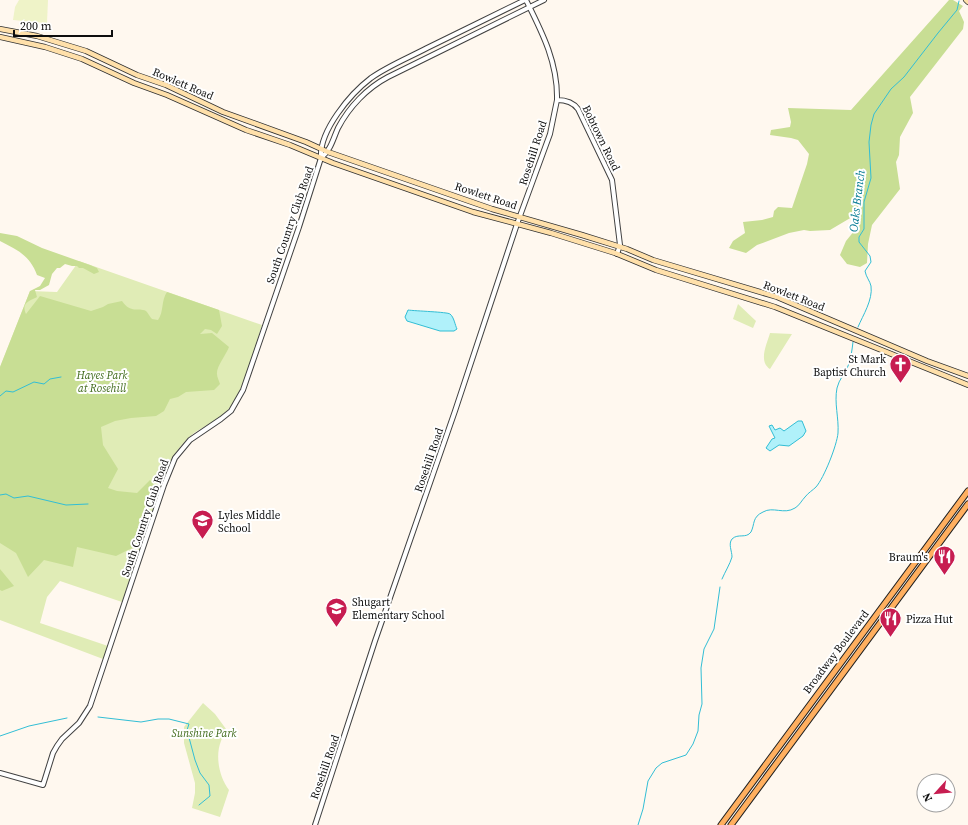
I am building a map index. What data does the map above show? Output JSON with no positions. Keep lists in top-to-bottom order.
{
  "streets": {
    "main road": ["Rowlett Road", "Broadway Boulevard"],
    "street": ["Bobtown Road", "Rosehill Road", "South Country Club Road"]
  },
  "crossings": [
    ["Rowlett Road", "Bobtown Road"],
    ["Rowlett Road", "Rosehill Road"],
    ["Rowlett Road", "South Country Club Road"],
    ["Bobtown Road", "Rosehill Road"]
  ],
  "water": ["Oaks Branch"],
  "parks": ["Hayes Park at Rosehill", "Sunshine Park"],
  "places": {
    "church": ["St Mark Baptist Church"],
    "school or university": ["Lyles Middle School", "Shugart Elementary School"],
    "restaurant": ["Braum's", "Pizza Hut"]
  },
  "scale_bar": "200 m",
  "north": "bottom left"
}
